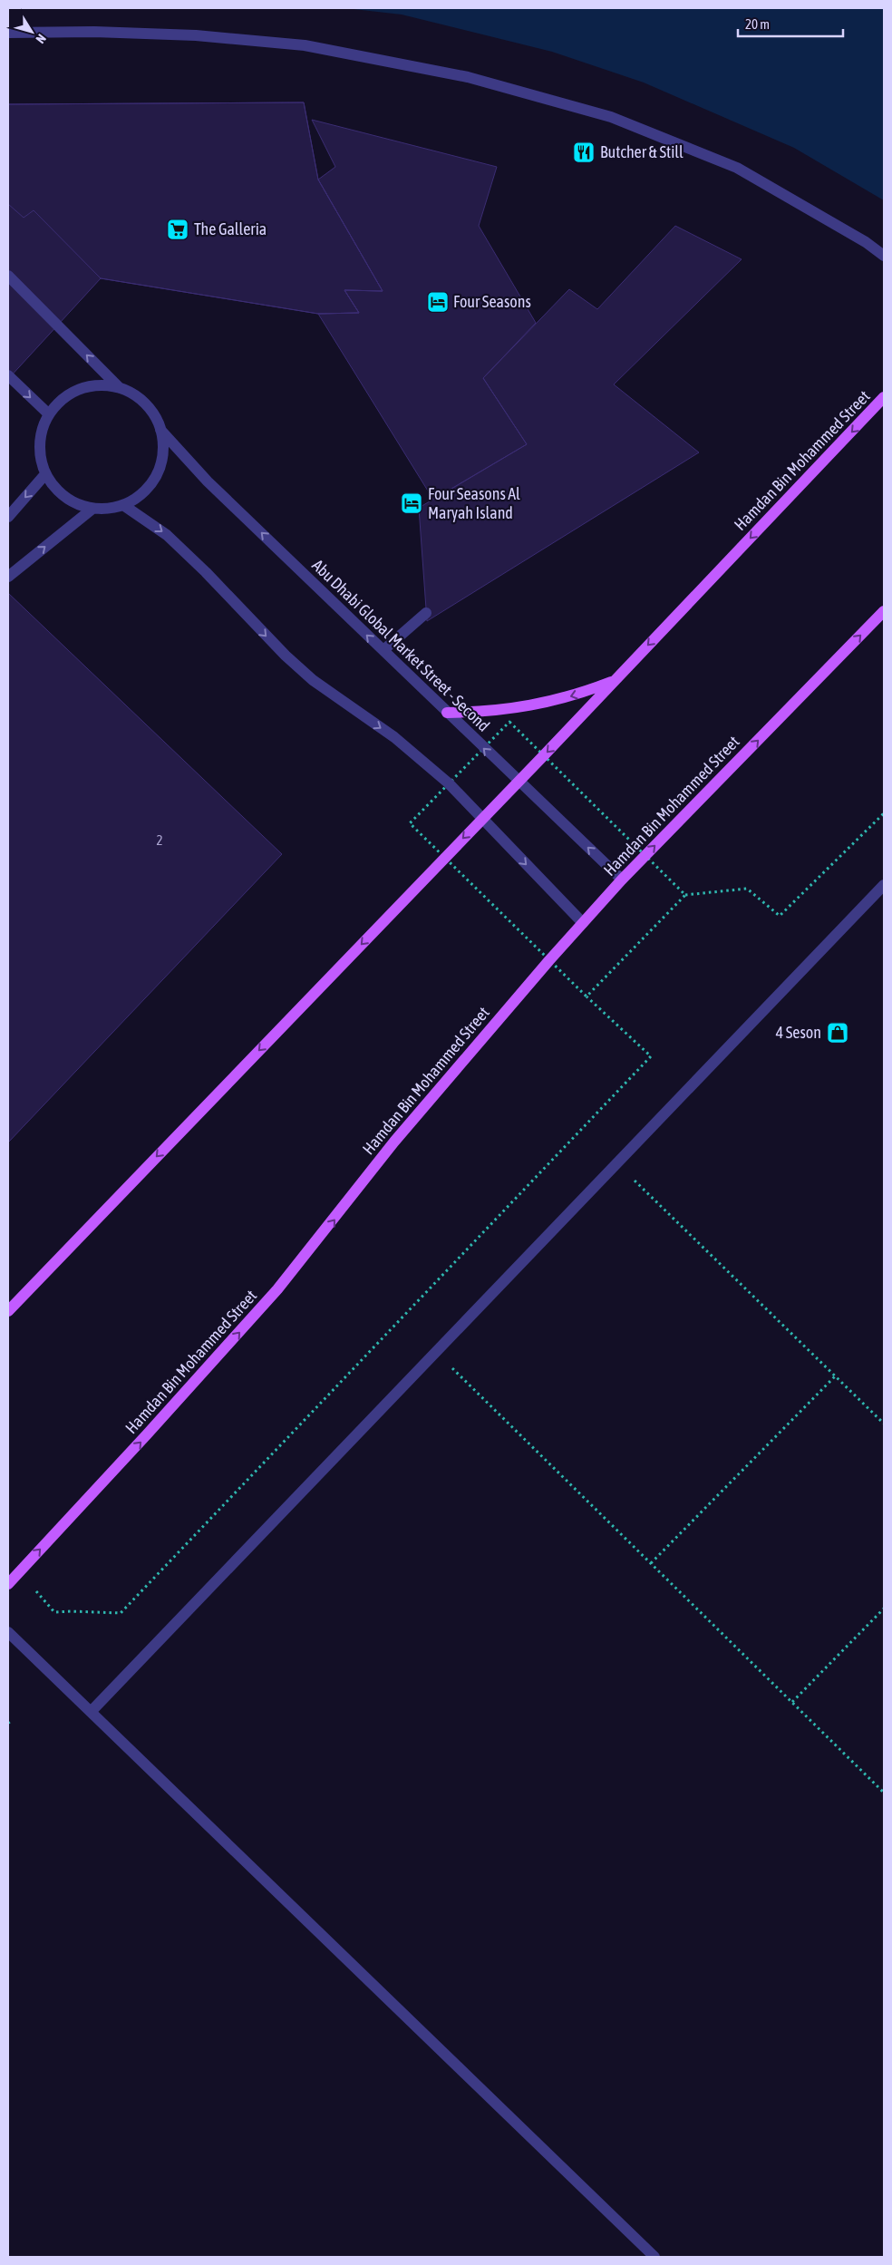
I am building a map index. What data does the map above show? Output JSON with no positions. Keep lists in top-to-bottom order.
{
  "streets": {
    "main road": ["Hamdan Bin Mohammed Street"],
    "street": ["Abu Dhabi Global Market Street - Second"]
  },
  "crossings": [
    ["Hamdan Bin Mohammed Street", "Abu Dhabi Global Market Street - Second"]
  ],
  "places": {
    "restaurant": ["Butcher & Still"],
    "supermarket": ["The Galleria"],
    "hotel": ["Four Seasons", "Four Seasons Al Maryah Island"],
    "shop": ["4 Seson"]
  },
  "house_numbers": ["2"],
  "scale_bar": "20 m",
  "north": "bottom right"
}
